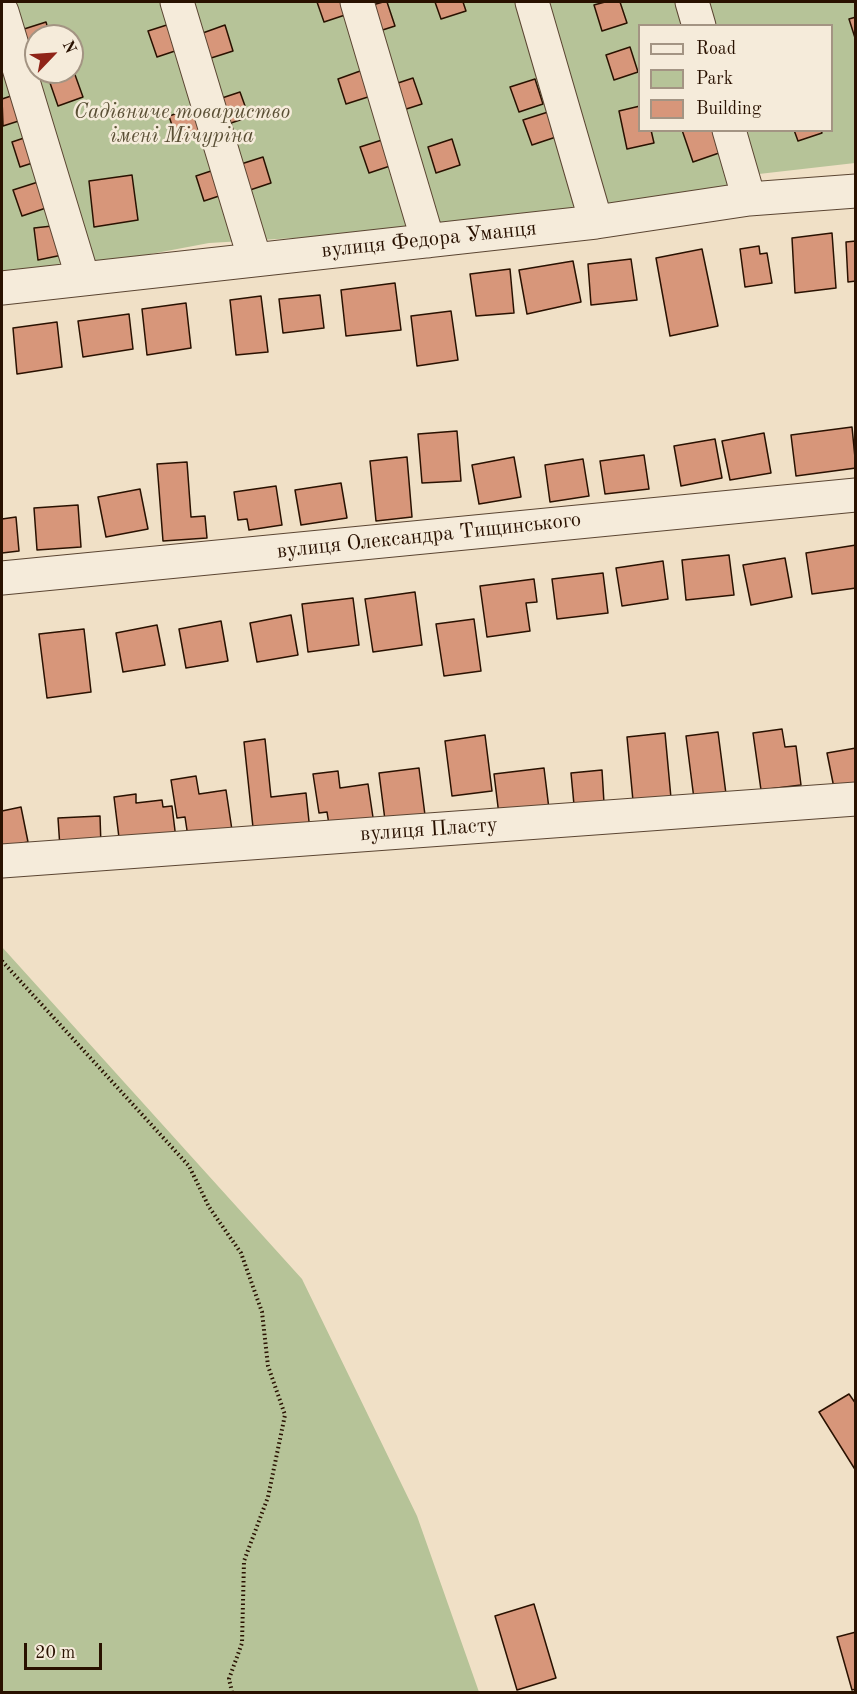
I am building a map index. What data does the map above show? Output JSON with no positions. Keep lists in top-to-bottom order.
{
  "streets": {
    "street": ["вулиця Федора Уманця", "вулиця Олександра Тищинського", "вулиця Пласту"]
  },
  "parks": ["Садівниче товариство імені Мічуріна"],
  "legend": ["Road", "Park", "Building"],
  "scale_bar": "20 m",
  "north": "top right"
}
